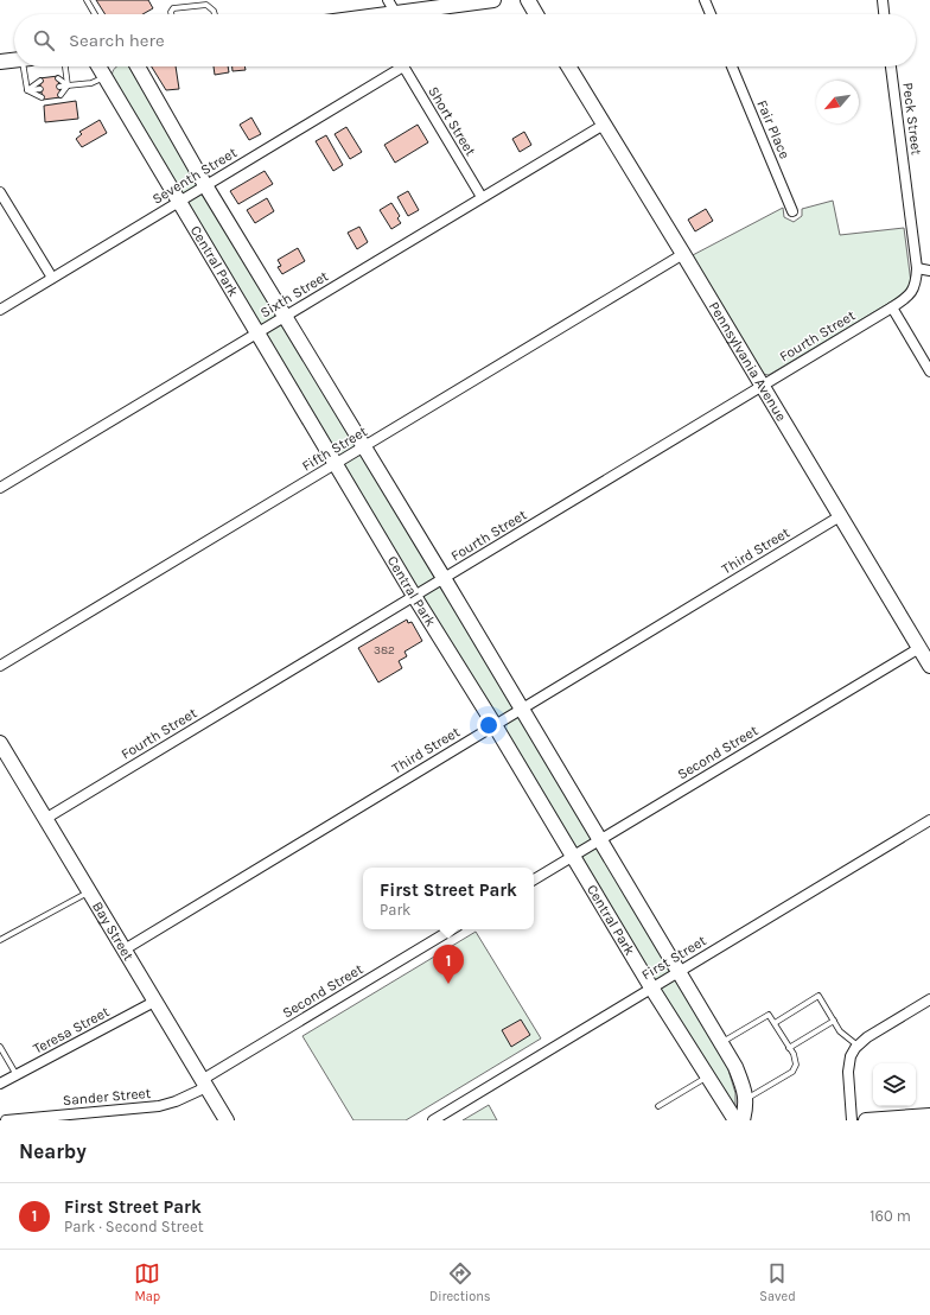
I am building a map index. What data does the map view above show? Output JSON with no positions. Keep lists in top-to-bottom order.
{
  "streets": {
    "main road": ["Central Park", "Pennsylvania Avenue", "Bay Street"],
    "street": [
      "Peck Street",
      "Short Street",
      "Fair Place",
      "Seventh Street",
      "Sixth Street",
      "Fourth Street",
      "Fifth Street",
      "Third Street",
      "Second Street",
      "First Street",
      "Teresa Street",
      "Sander Street"
    ]
  },
  "crossings": [
    ["Peck Street", "Fourth Street"],
    ["Short Street", "Sixth Street"],
    ["Seventh Street", "Central Park"],
    ["Central Park", "Sixth Street"],
    ["Central Park", "Fourth Street"],
    ["Central Park", "Fifth Street"],
    ["Central Park", "Third Street"],
    ["Central Park", "Second Street"],
    ["Central Park", "First Street"],
    ["Sixth Street", "Pennsylvania Avenue"],
    ["Fourth Street", "Pennsylvania Avenue"],
    ["Fourth Street", "Bay Street"],
    ["Pennsylvania Avenue", "Fifth Street"],
    ["Pennsylvania Avenue", "Third Street"],
    ["Pennsylvania Avenue", "Second Street"],
    ["Third Street", "Bay Street"],
    ["Second Street", "Bay Street"],
    ["Second Street", "Sander Street"],
    ["Bay Street", "Teresa Street"],
    ["Bay Street", "Sander Street"]
  ],
  "house_numbers": ["382"],
  "north": "bottom left",
  "page": {
    "search": "Search here",
    "popup": ["First Street Park", "Park"],
    "pins": "1",
    "heading": "Nearby",
    "list": [
      {
        "mark": "1",
        "name": "First Street Park",
        "note": "Park · Second Street",
        "value": "160 m"
      }
    ],
    "nav": ["Map", "Directions", "Saved"]
  }
}
